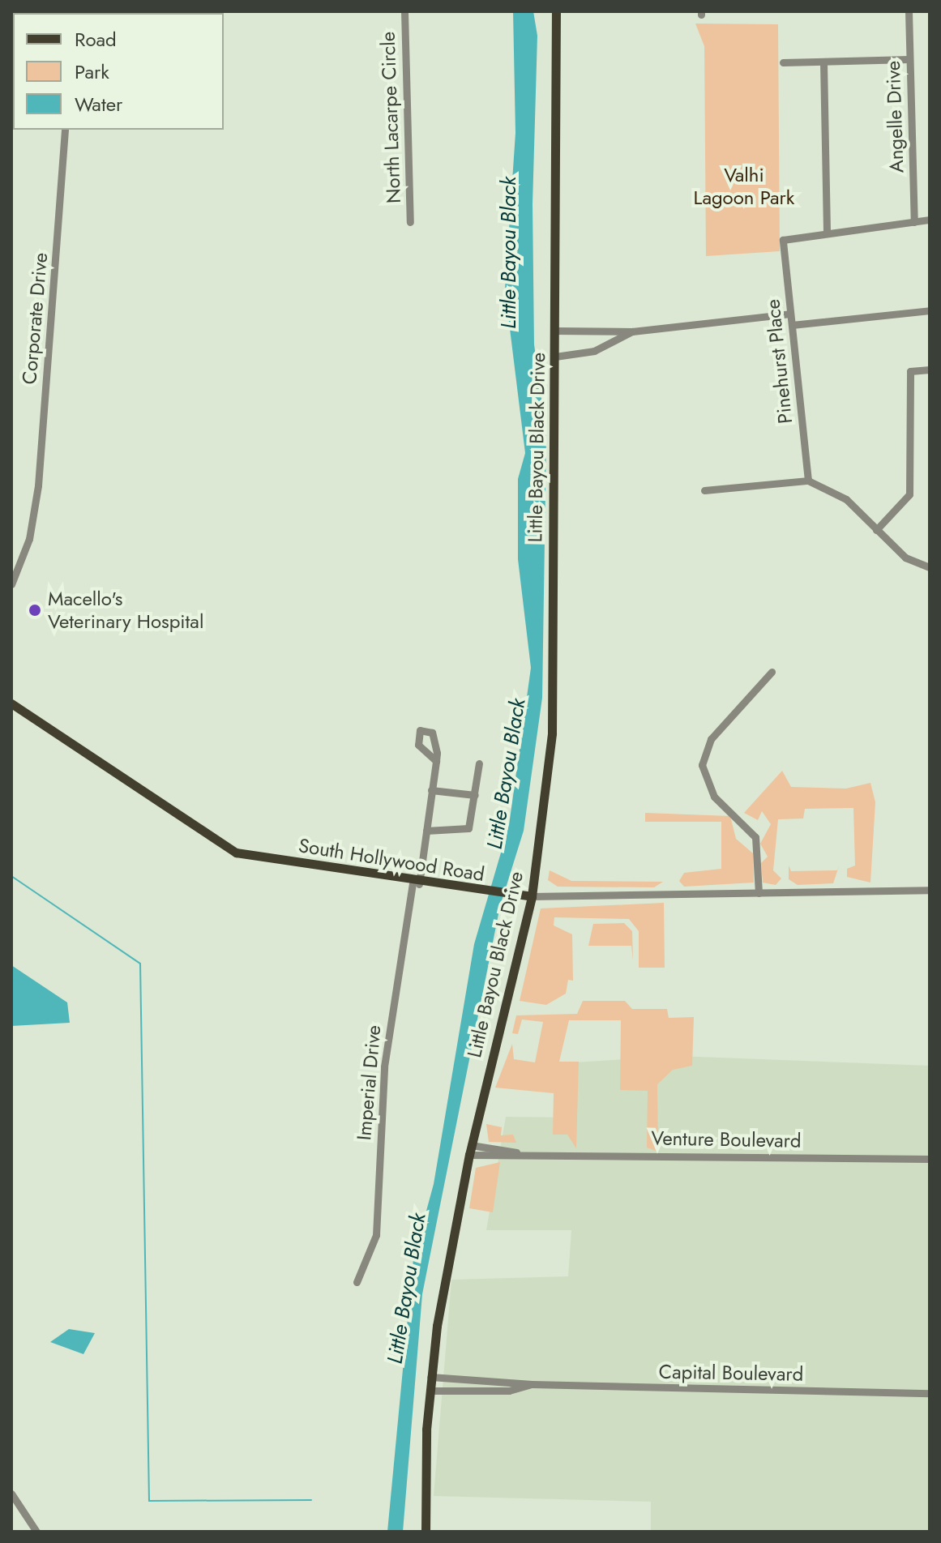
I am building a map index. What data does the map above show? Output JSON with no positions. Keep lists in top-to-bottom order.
{
  "streets": {
    "main road": ["Little Bayou Black Drive", "South Hollywood Road"],
    "street": [
      "Angelle Drive",
      "North Lacarpe Circle",
      "Corporate Drive",
      "Pinehurst Place",
      "Imperial Drive",
      "Venture Boulevard",
      "Capital Boulevard"
    ]
  },
  "crossings": [
    ["Little Bayou Black Drive", "South Hollywood Road"],
    ["Little Bayou Black Drive", "Venture Boulevard"],
    ["Little Bayou Black Drive", "Capital Boulevard"],
    ["South Hollywood Road", "Imperial Drive"]
  ],
  "water": ["Little Bayou Black"],
  "parks": ["Valhi Lagoon Park"],
  "places": ["Macello's Veterinary Hospital"],
  "legend": ["Road", "Park", "Water"]
}
